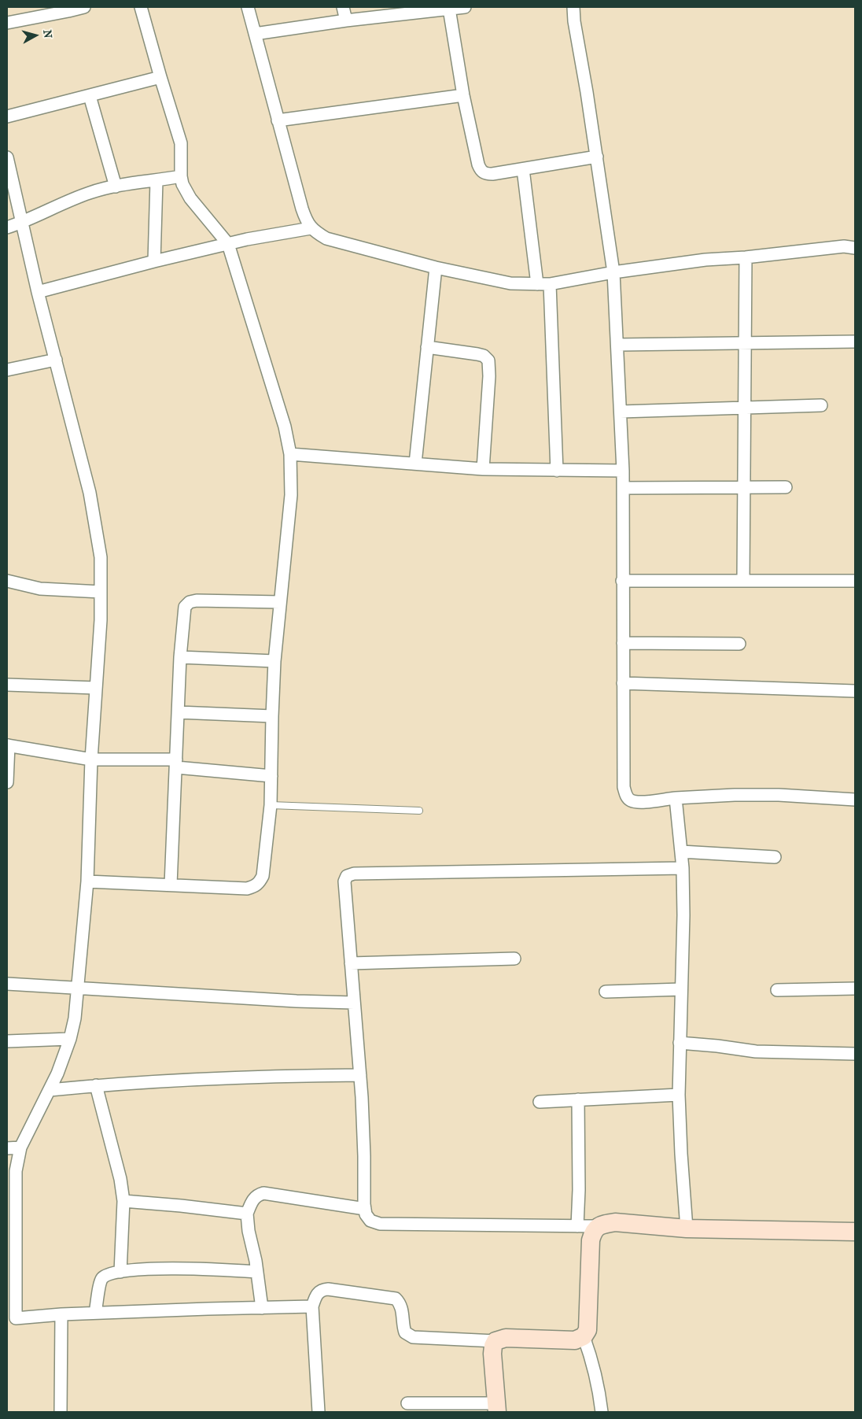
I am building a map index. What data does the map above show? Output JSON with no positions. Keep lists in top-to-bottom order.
{
  "north": "right"
}
